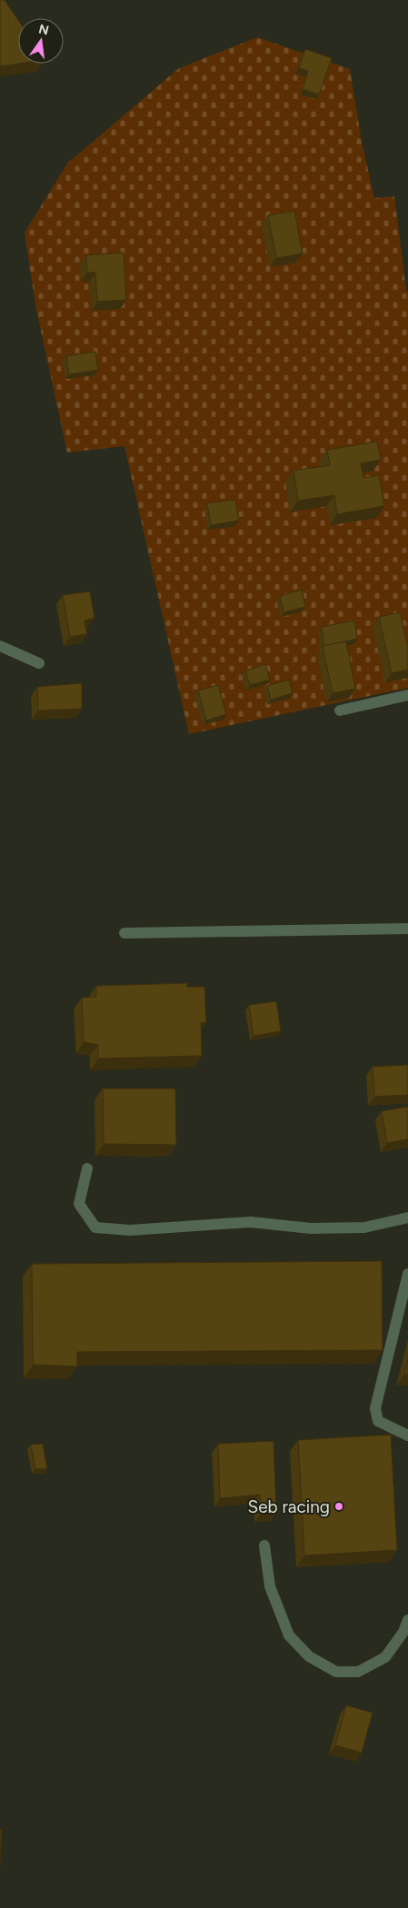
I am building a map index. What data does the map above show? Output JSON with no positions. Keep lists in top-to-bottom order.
{
  "places": ["Seb racing"],
  "north": "top"
}
